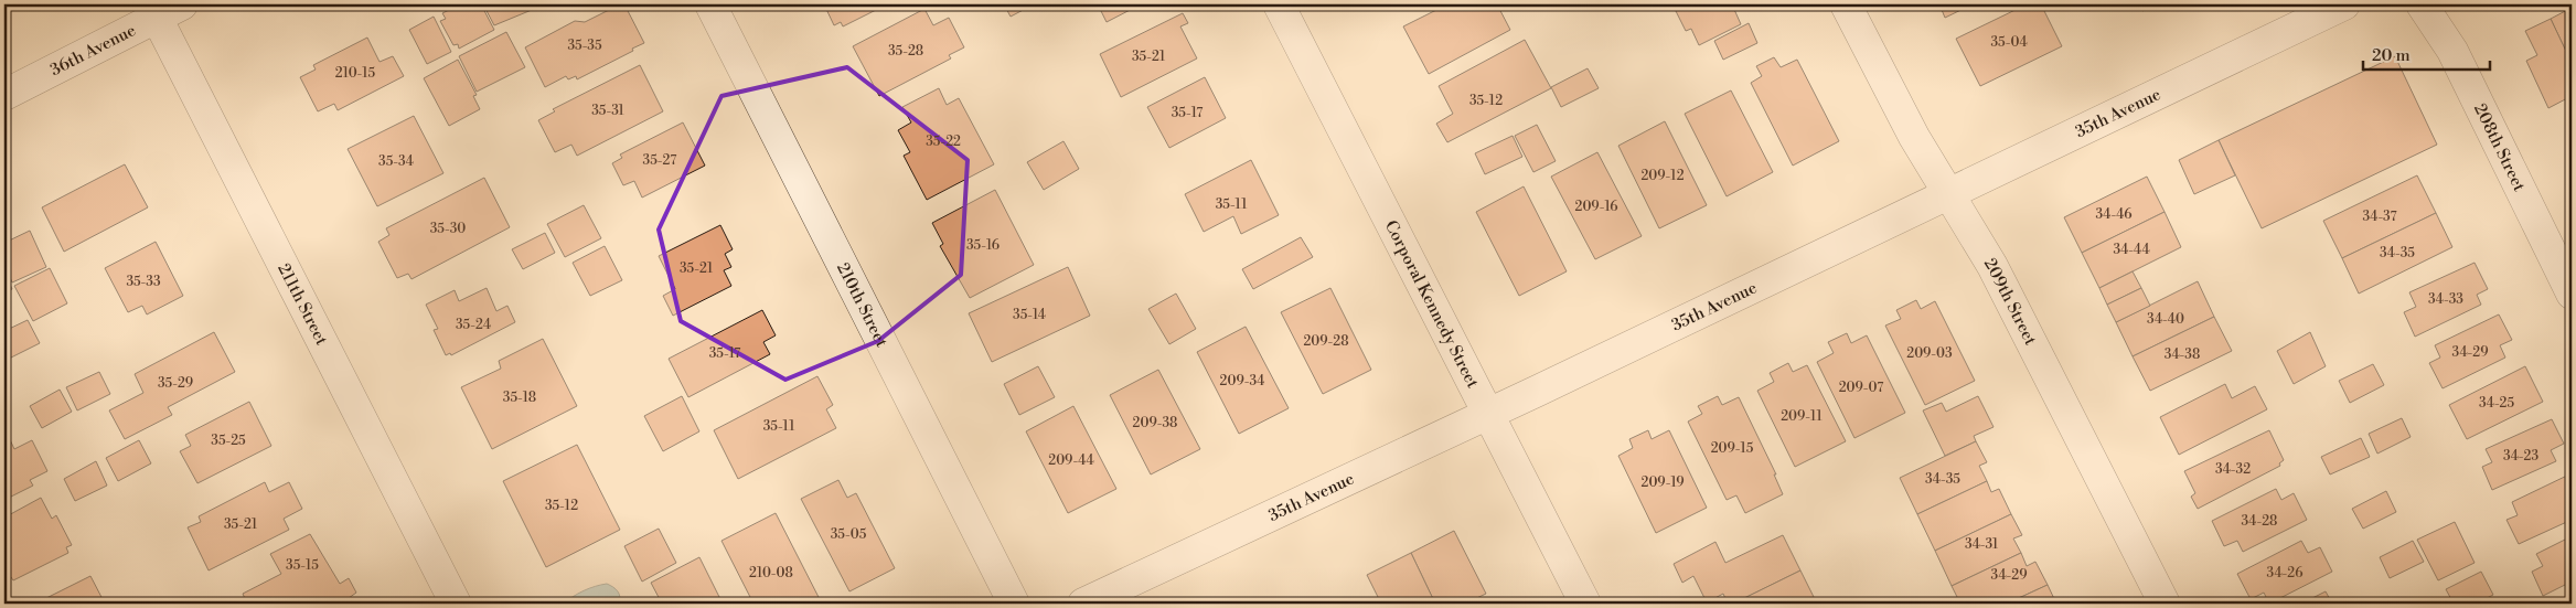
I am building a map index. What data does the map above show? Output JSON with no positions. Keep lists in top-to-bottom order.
{
  "streets": {
    "street": [
      "36th Avenue",
      "35th Avenue",
      "208th Street",
      "209th Street",
      "211th Street",
      "210th Street",
      "Corporal Kennedy Street"
    ]
  },
  "crossings": [
    ["36th Avenue", "211th Street"],
    ["35th Avenue", "209th Street"],
    ["35th Avenue", "Corporal Kennedy Street"]
  ],
  "house_numbers": [
    "35-04",
    "35-35",
    "35-28",
    "35-21",
    "210-15",
    "35-12",
    "35-31",
    "35-17",
    "35-22",
    "35-27",
    "35-34",
    "209-12",
    "35-11",
    "209-16",
    "34-46",
    "34-37",
    "35-30",
    "35-16",
    "34-44",
    "34-35",
    "35-21",
    "35-33",
    "34-33",
    "35-14",
    "34-40",
    "35-24",
    "209-28",
    "34-29",
    "35-17",
    "209-03",
    "34-38",
    "209-34",
    "35-29",
    "209-07",
    "35-18",
    "34-25",
    "209-11",
    "209-38",
    "35-11",
    "35-25",
    "209-15",
    "34-23",
    "209-44",
    "34-32",
    "34-35",
    "209-19",
    "35-12",
    "34-28",
    "35-21",
    "35-05",
    "34-31",
    "35-15",
    "210-08",
    "34-26",
    "34-29"
  ],
  "scale_bar": "20 m"
}
